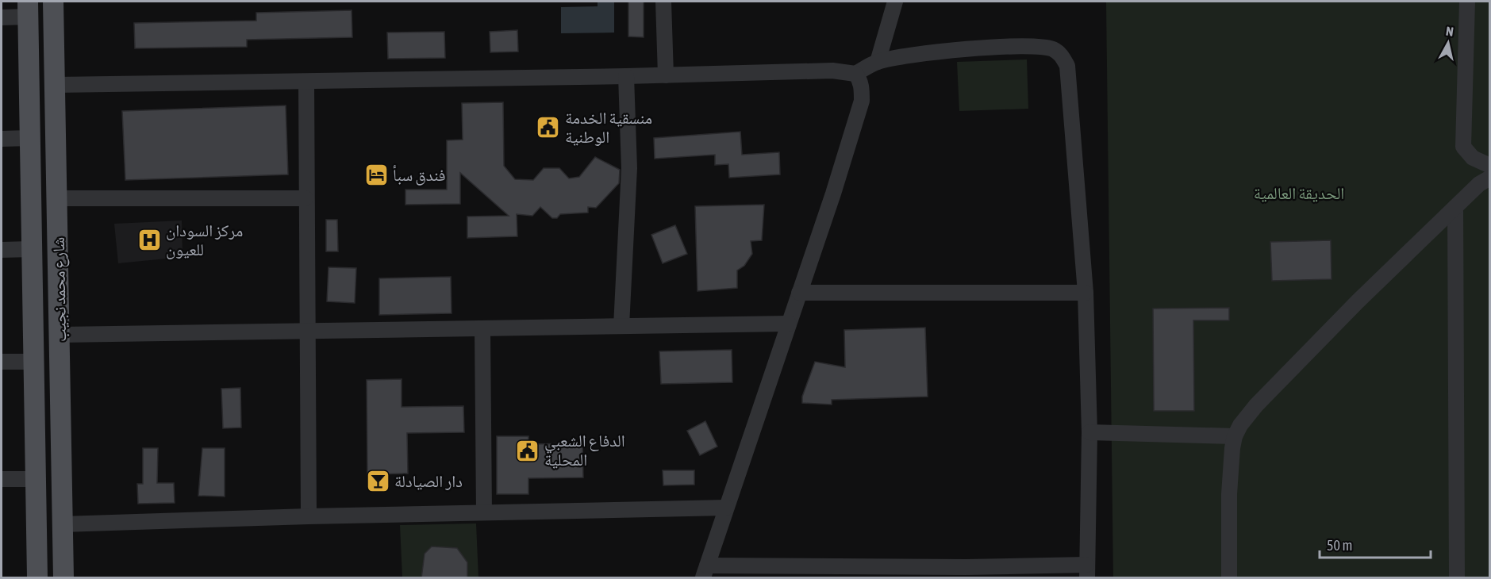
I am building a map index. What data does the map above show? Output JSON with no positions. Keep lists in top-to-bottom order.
{
  "streets": {
    "main road": ["شارع محمد نجيب"]
  },
  "parks": ["الحديقة العالمية"],
  "places": {
    "public building": ["منسقية الخدمة الوطنية", "الدفاع الشعبي المحلية"],
    "hotel": ["فندق سبأ"],
    "hospital": ["مركز السودان للعيون"],
    "bar": ["دار الصيادلة"]
  },
  "scale_bar": "50 m",
  "north": "top"
}
